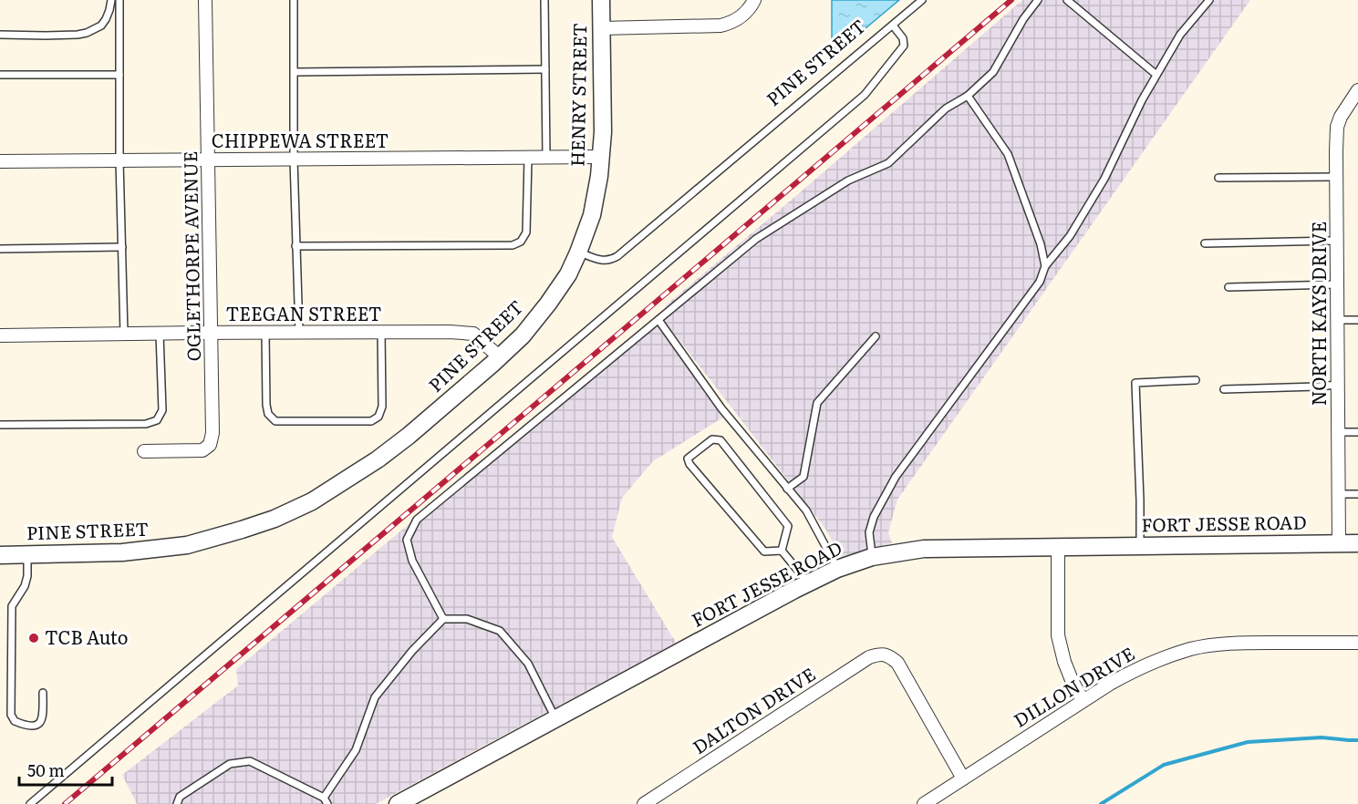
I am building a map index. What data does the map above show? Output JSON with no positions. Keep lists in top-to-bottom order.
{
  "streets": {
    "street": [
      "PINE STREET",
      "HENRY STREET",
      "CHIPPEWA STREET",
      "OGLETHORPE AVENUE",
      "NORTH KAYS DRIVE",
      "TEEGAN STREET",
      "FORT JESSE ROAD",
      "DILLON DRIVE",
      "DALTON DRIVE"
    ]
  },
  "crossings": [
    ["PINE STREET", "HENRY STREET"],
    ["PINE STREET", "TEEGAN STREET"],
    ["HENRY STREET", "CHIPPEWA STREET"],
    ["CHIPPEWA STREET", "OGLETHORPE AVENUE"],
    ["OGLETHORPE AVENUE", "TEEGAN STREET"],
    ["NORTH KAYS DRIVE", "FORT JESSE ROAD"],
    ["DILLON DRIVE", "DALTON DRIVE"]
  ],
  "places": ["TCB Auto"],
  "scale_bar": "50 m"
}
